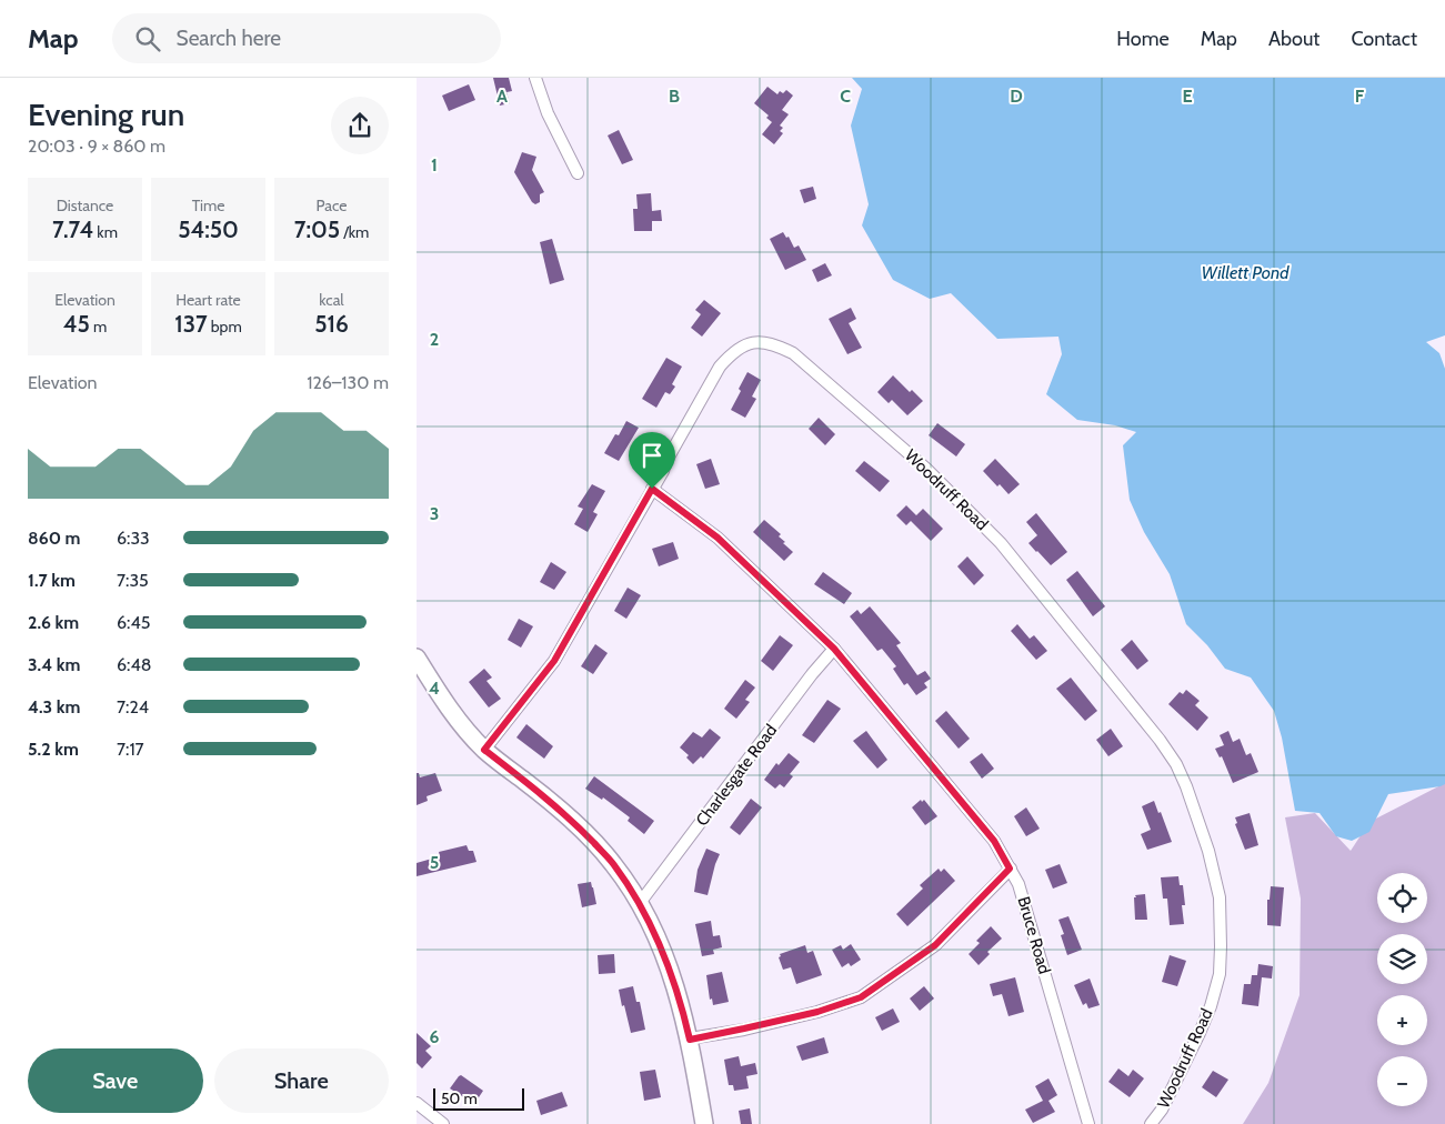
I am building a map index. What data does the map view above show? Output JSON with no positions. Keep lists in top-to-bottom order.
{
  "streets": {
    "street": ["Woodruff Road", "Charlesgate Road", "Bruce Road"]
  },
  "crossings": [
    ["Woodruff Road", "Bruce Road"],
    ["Charlesgate Road", "Bruce Road"]
  ],
  "water": ["Willett Pond"],
  "scale_bar": "50 m",
  "page": {
    "header": "Map",
    "search": "Search here",
    "nav": [
      "Home",
      "Map",
      "About",
      "Contact"
    ],
    "heading": ["Evening run", "20:03 · 9 × 860 m"],
    "stats": [
      ["Distance", "7.74 km"],
      ["Time", "54:50"],
      ["Pace", "7:05 /km"],
      ["Elevation", "45 m"],
      ["Heart rate", "137 bpm"],
      ["kcal", "516"]
    ],
    "chart": ["Elevation", "126–130 m"],
    "list": [
      {
        "name": "860 m",
        "note": "6:33"
      },
      {
        "name": "1.7 km",
        "note": "7:35"
      },
      {
        "name": "2.6 km",
        "note": "6:45"
      },
      {
        "name": "3.4 km",
        "note": "6:48"
      },
      {
        "name": "4.3 km",
        "note": "7:24"
      },
      {
        "name": "5.2 km",
        "note": "7:17"
      }
    ],
    "map_buttons": ["+", "−"],
    "buttons": ["Save", "Share"],
    "scale": "50 m"
  },
  "grid": {
    "columns": [
      "A",
      "B",
      "C",
      "D",
      "E",
      "F"
    ],
    "rows": [
      "1",
      "2",
      "3",
      "4",
      "5",
      "6"
    ]
  }
}
